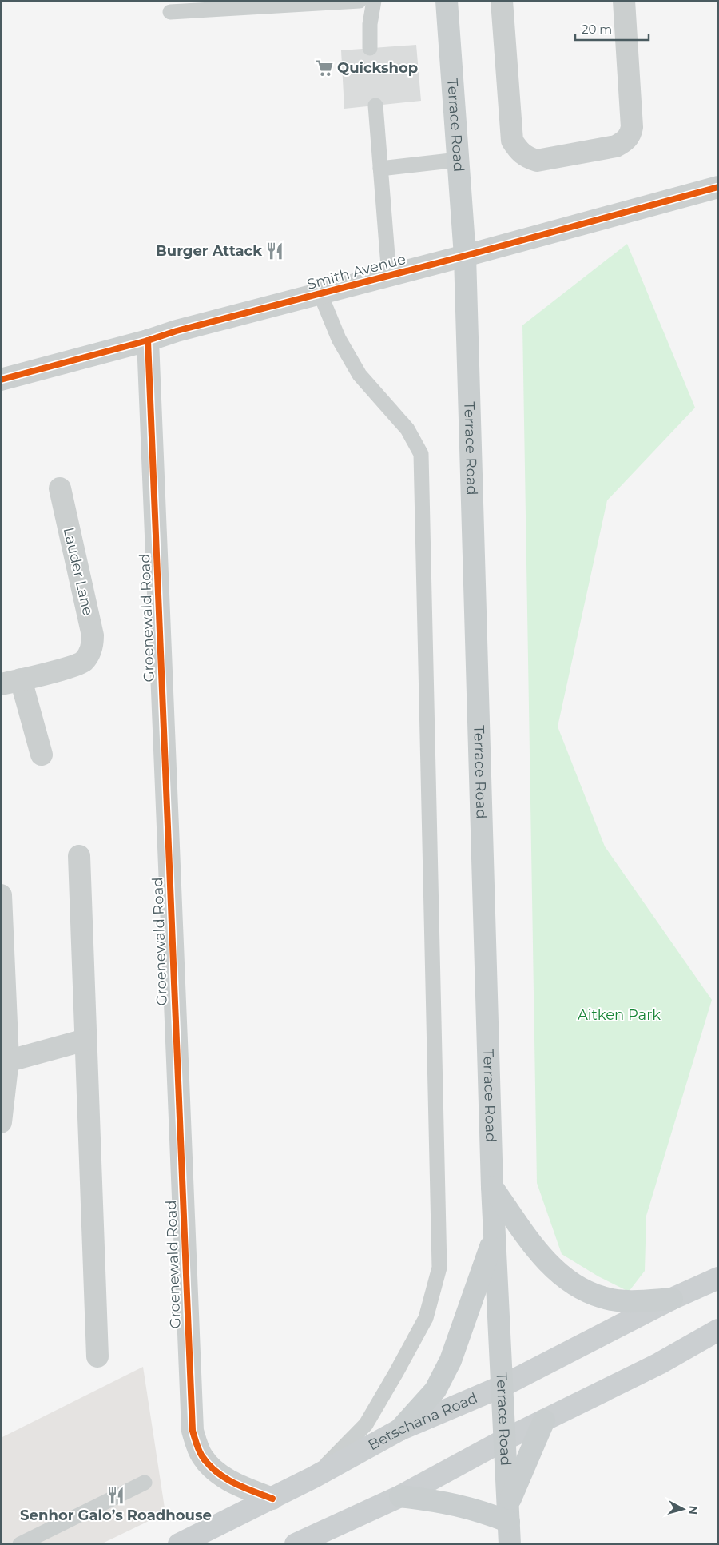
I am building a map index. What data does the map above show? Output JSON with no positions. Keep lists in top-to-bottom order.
{
  "streets": {
    "main road": ["Terrace Road", "Betschana Road"],
    "street": ["Smith Avenue", "Lauder Lane", "Groenewald Road"]
  },
  "crossings": [
    ["Terrace Road", "Smith Avenue"],
    ["Terrace Road", "Betschana Road"],
    ["Smith Avenue", "Groenewald Road"],
    ["Groenewald Road", "Betschana Road"]
  ],
  "parks": ["Aitken Park"],
  "places": {
    "supermarket": ["Quickshop"],
    "restaurant": ["Burger Attack", "Senhor Galo’s Roadhouse"]
  },
  "scale_bar": "20 m",
  "north": "right"
}
